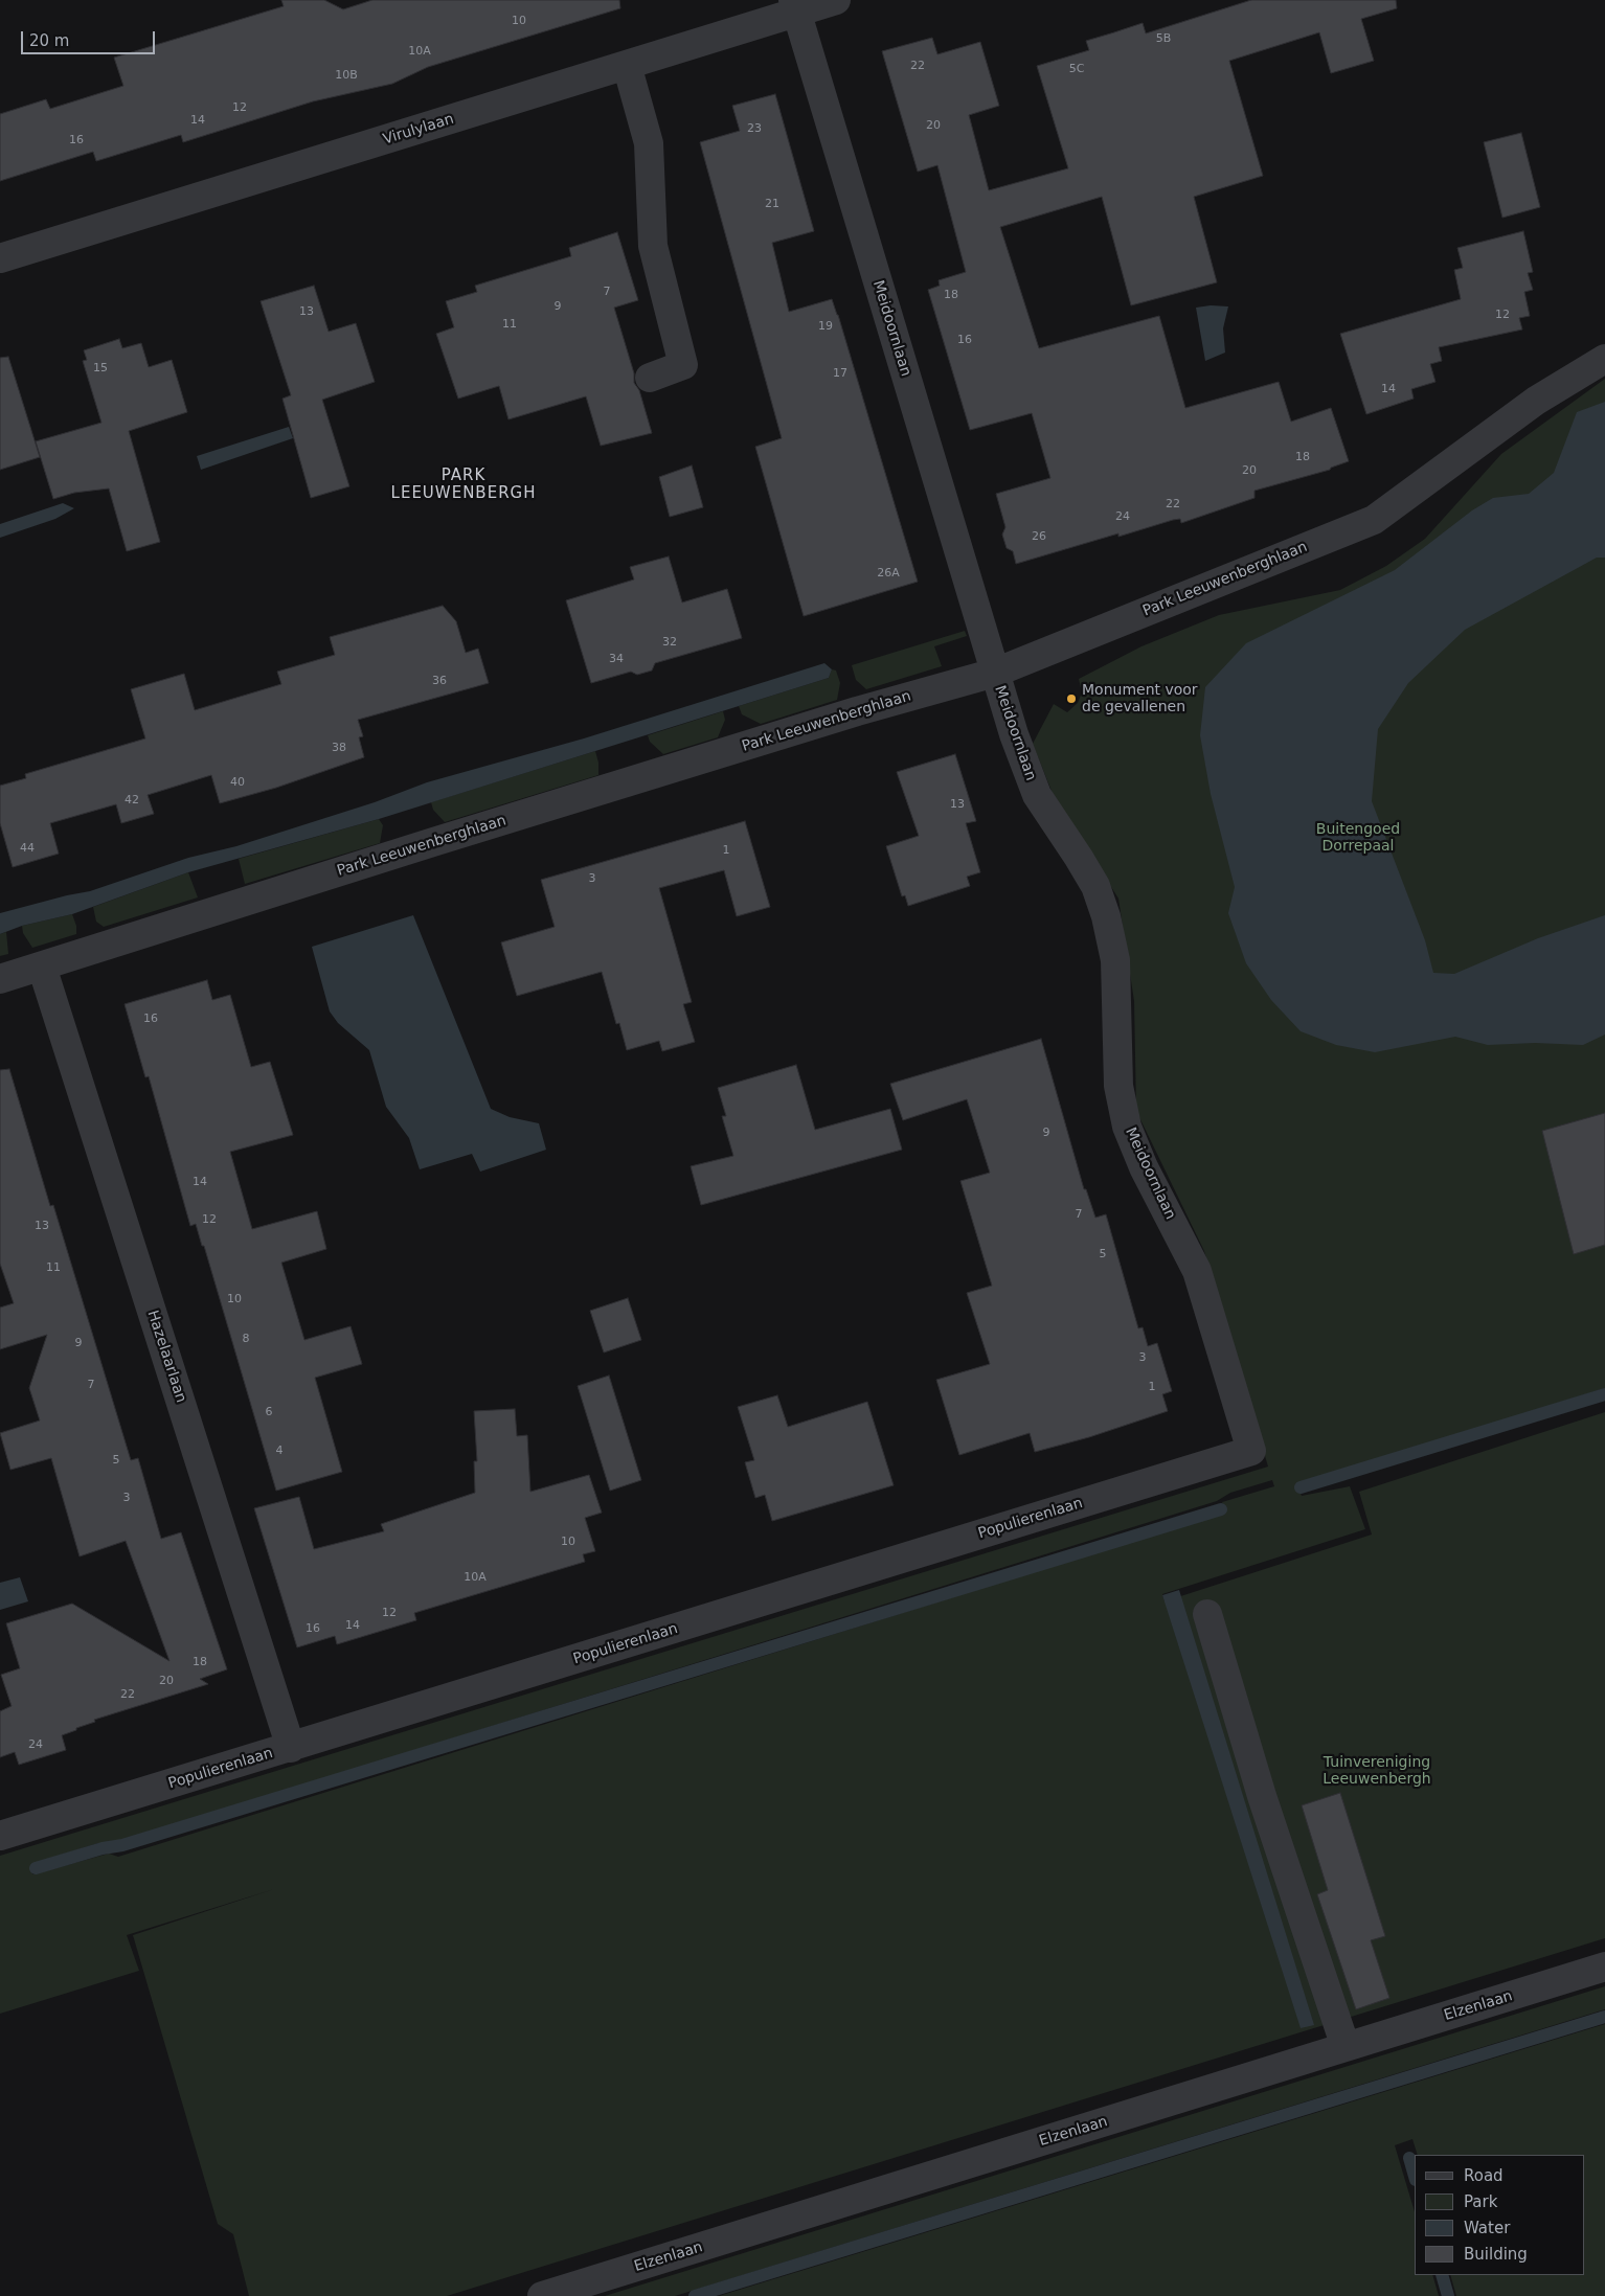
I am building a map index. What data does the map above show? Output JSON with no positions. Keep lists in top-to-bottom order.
{
  "streets": {
    "street": [
      "Virulylaan",
      "Meidoornlaan",
      "Park Leeuwenberghlaan",
      "Hazelaarlaan",
      "Populierenlaan",
      "Elzenlaan"
    ]
  },
  "crossings": [
    ["Virulylaan", "Meidoornlaan"],
    ["Meidoornlaan", "Park Leeuwenberghlaan"],
    ["Meidoornlaan", "Populierenlaan"],
    ["Park Leeuwenberghlaan", "Hazelaarlaan"],
    ["Hazelaarlaan", "Populierenlaan"]
  ],
  "districts": ["PARK LEEUWENBERGH"],
  "parks": ["Buitengoed Dorrepaal", "Tuinvereniging Leeuwenbergh"],
  "places": ["Monument voor de gevallenen"],
  "house_numbers": [
    "10",
    "5B",
    "10A",
    "22",
    "5C",
    "10B",
    "12",
    "14",
    "20",
    "23",
    "16",
    "21",
    "7",
    "18",
    "9",
    "13",
    "12",
    "11",
    "19",
    "16",
    "15",
    "17",
    "14",
    "18",
    "20",
    "22",
    "24",
    "26",
    "26A",
    "32",
    "34",
    "36",
    "38",
    "40",
    "42",
    "13",
    "44",
    "1",
    "3",
    "16",
    "9",
    "14",
    "7",
    "12",
    "13",
    "5",
    "11",
    "10",
    "8",
    "9",
    "3",
    "7",
    "1",
    "6",
    "4",
    "5",
    "3",
    "10",
    "10A",
    "12",
    "14",
    "16",
    "18",
    "20",
    "22",
    "24"
  ],
  "legend": [
    "Road",
    "Park",
    "Water",
    "Building"
  ],
  "scale_bar": "20 m"
}
